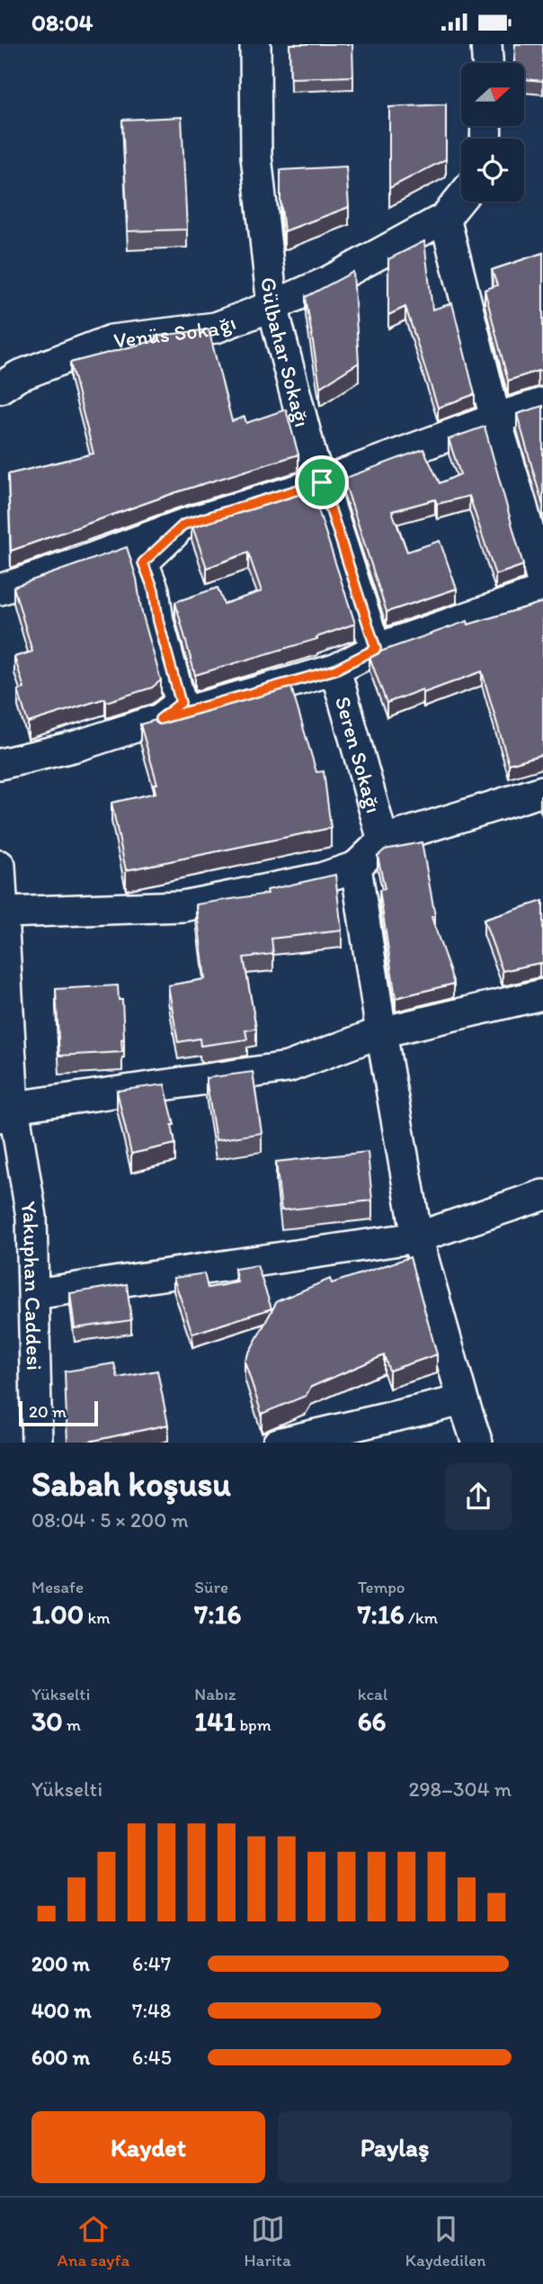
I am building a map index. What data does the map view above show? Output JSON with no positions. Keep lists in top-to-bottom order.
{
  "streets": {
    "street": [
      "Venüs Sokağı",
      "Gülbahar Sokağı",
      "Seren Sokağı",
      "Yakuphan Caddesi"
    ]
  },
  "crossings": [
    ["Venüs Sokağı", "Gülbahar Sokağı"]
  ],
  "scale_bar": "20 m",
  "north": "right",
  "page": {
    "status": "08:04",
    "scale": "20 m",
    "heading": ["Sabah koşusu", "08:04 · 5 × 200 m"],
    "stats": [
      ["Mesafe", "1.00 km"],
      ["Süre", "7:16"],
      ["Tempo", "7:16 /km"],
      ["Yükselti", "30 m"],
      ["Nabız", "141 bpm"],
      ["kcal", "66"]
    ],
    "chart": ["Yükselti", "298–304 m"],
    "list": [
      {
        "name": "200 m",
        "note": "6:47"
      },
      {
        "name": "400 m",
        "note": "7:48"
      },
      {
        "name": "600 m",
        "note": "6:45"
      }
    ],
    "buttons": ["Kaydet", "Paylaş"],
    "tabs": ["Ana sayfa", "Harita", "Kaydedilen"]
  }
}
